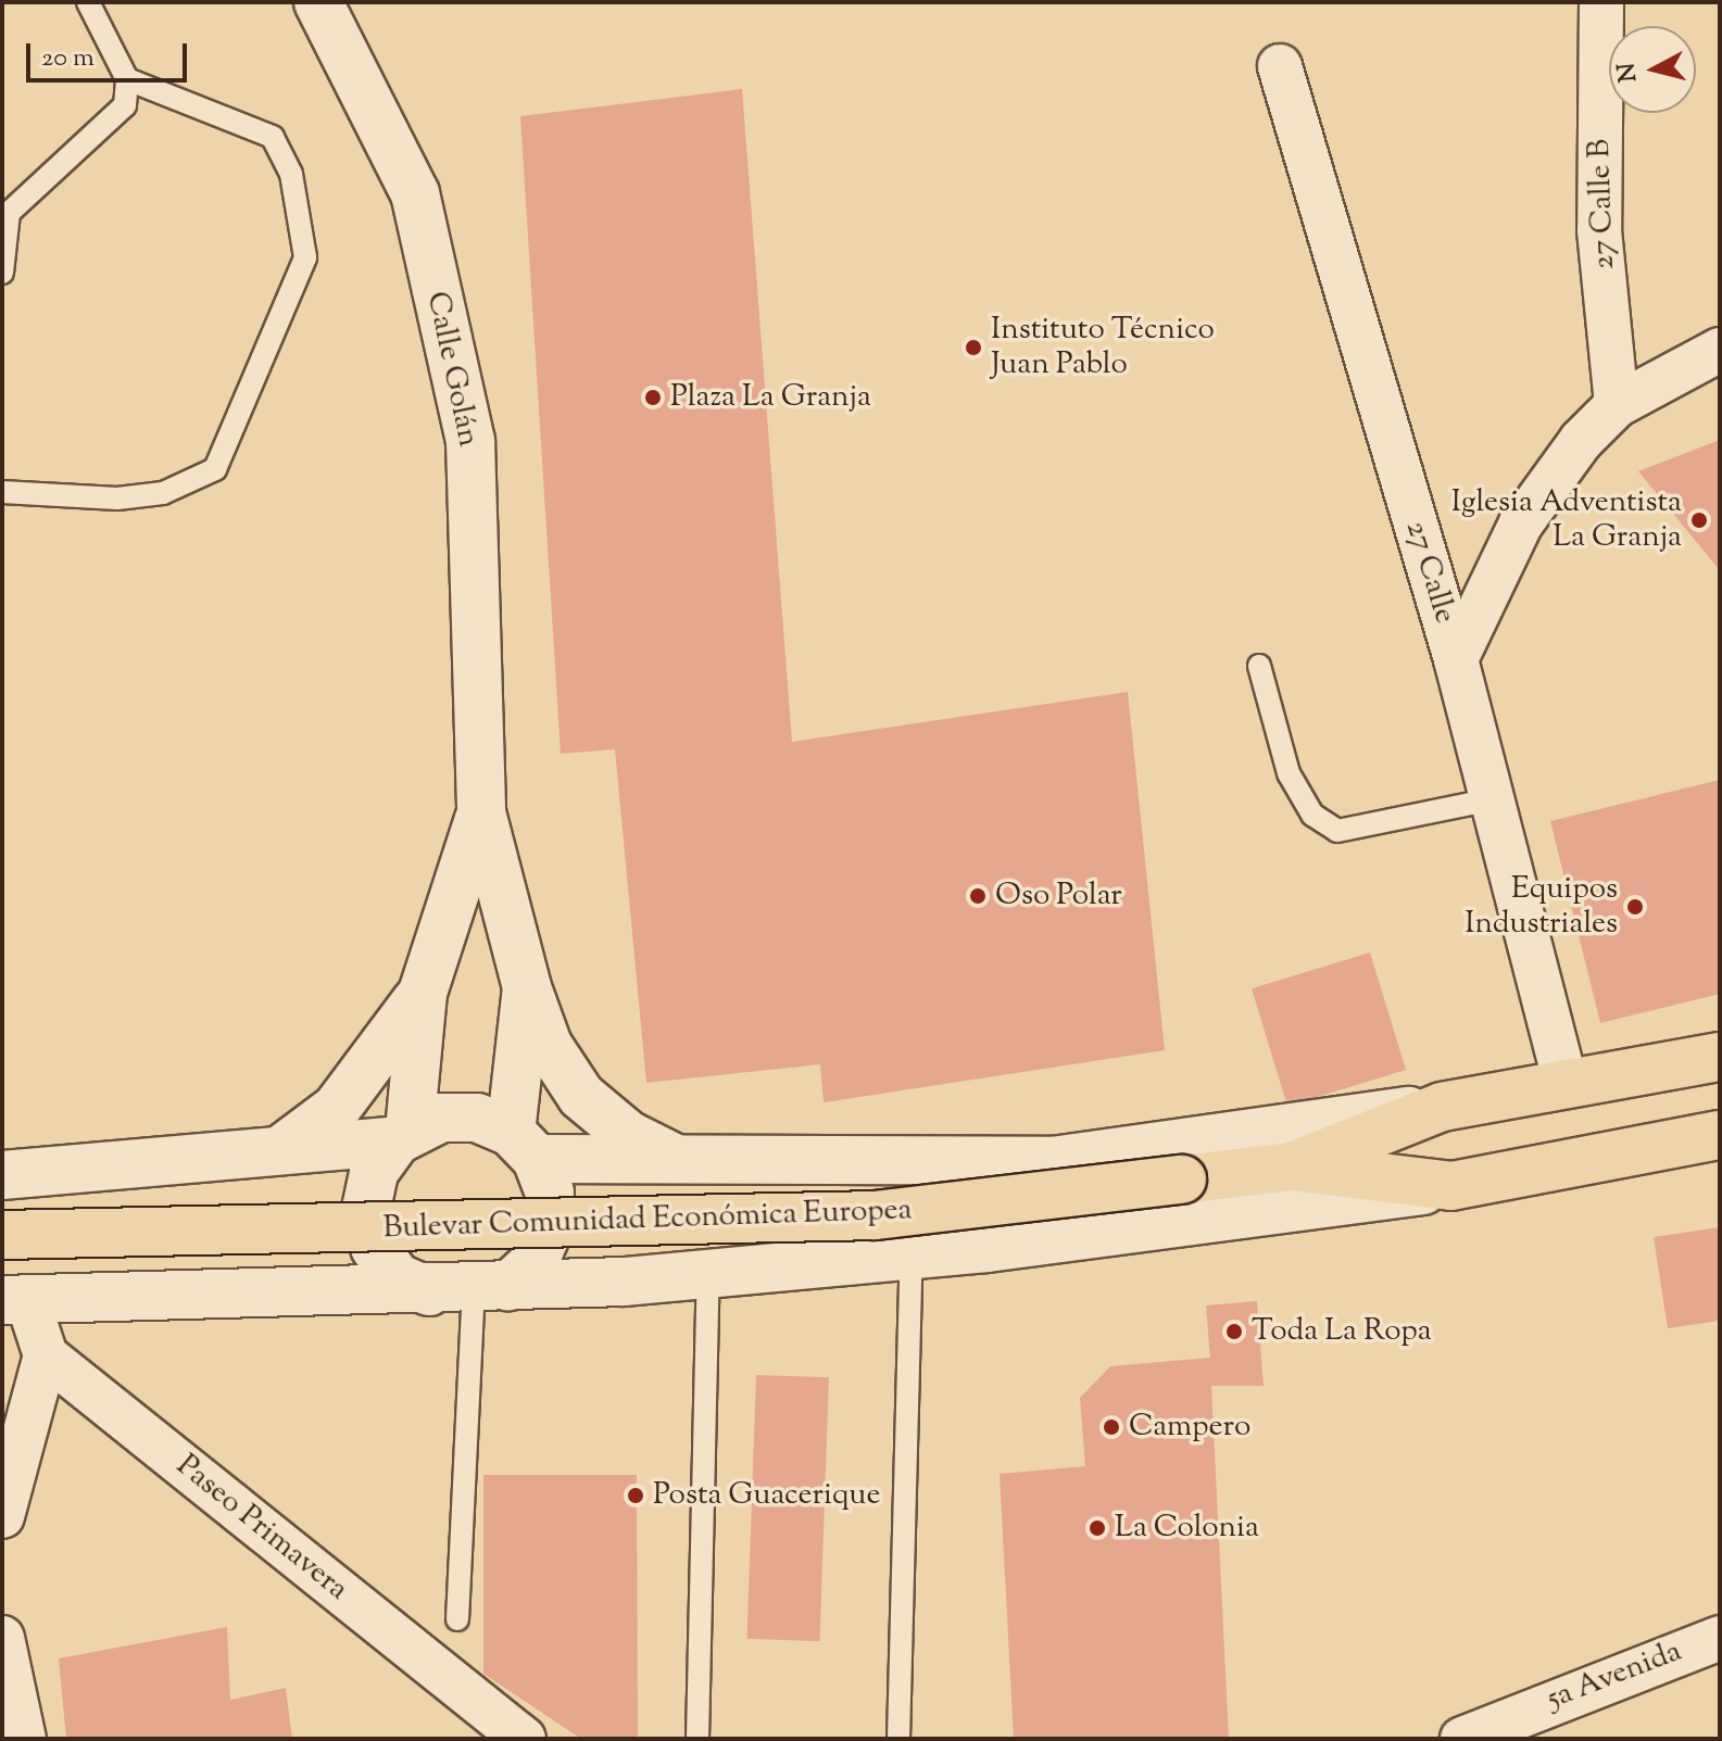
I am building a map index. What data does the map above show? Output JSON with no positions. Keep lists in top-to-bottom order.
{
  "streets": {
    "main road": ["Calle Golán", "Bulevar Comunidad Económica Europea"],
    "street": [
      "27 Calle B",
      "27 Calle",
      "Paseo Primavera",
      "5a Avenida"
    ]
  },
  "crossings": [
    ["Calle Golán", "Bulevar Comunidad Económica Europea"],
    ["27 Calle", "Bulevar Comunidad Económica Europea"]
  ],
  "places": [
    "Instituto Técnico Juan Pablo",
    "Plaza La Granja",
    "Iglesia Adventista La Granja",
    "Oso Polar",
    "Equipos Industriales",
    "Toda La Ropa",
    "Campero",
    "Posta Guacerique",
    "La Colonia"
  ],
  "scale_bar": "20 m",
  "north": "left"
}
